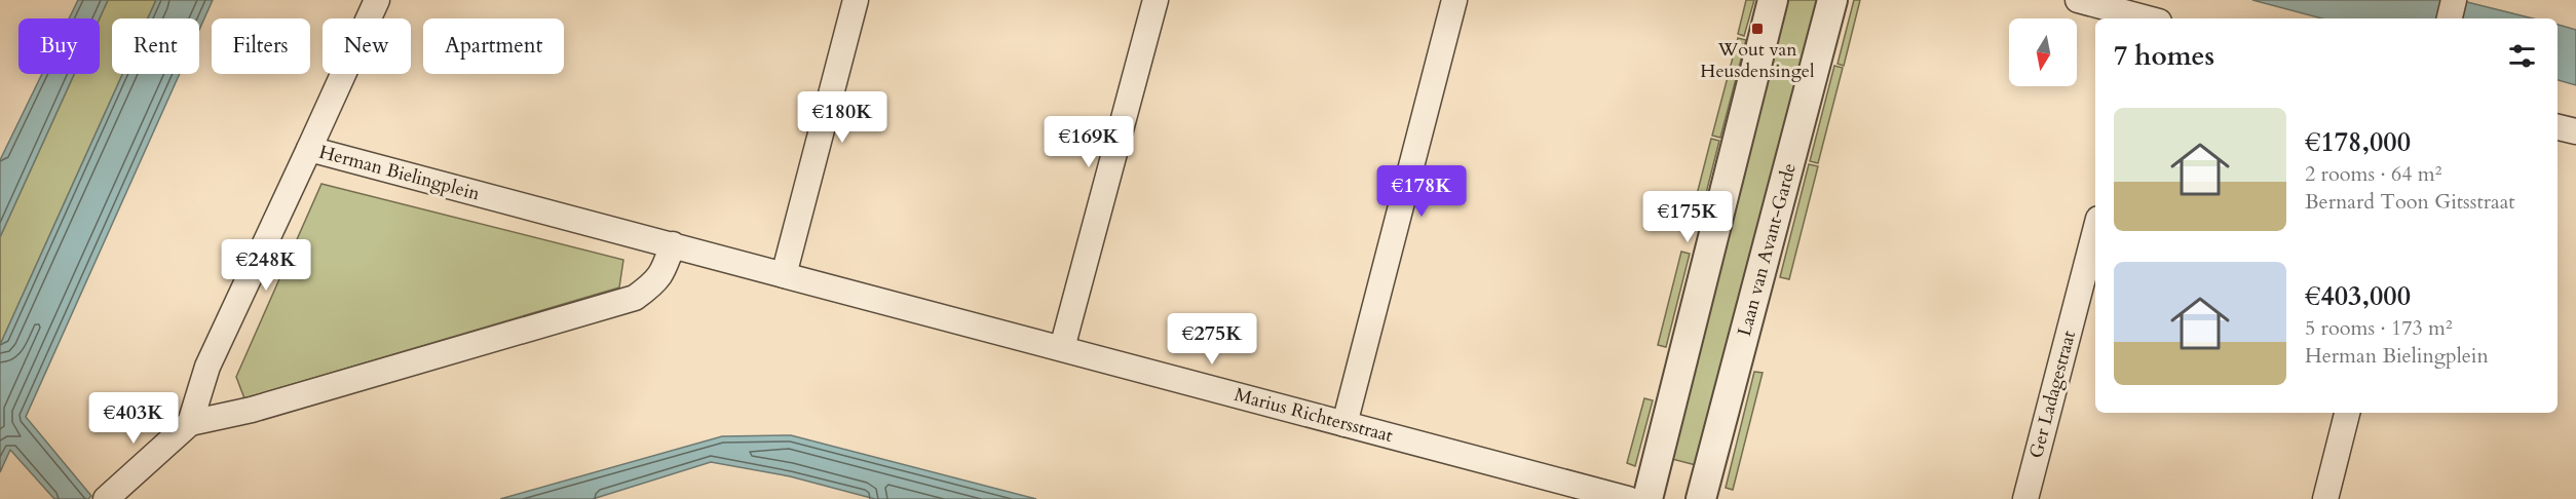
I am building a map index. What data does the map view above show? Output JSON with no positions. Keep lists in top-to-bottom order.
{
  "streets": {
    "street": [
      "Herman Bielingplein",
      "Laan van Avant-Garde",
      "Ger Ladagestraat",
      "Marius Richtersstraat"
    ]
  },
  "crossings": [
    ["Herman Bielingplein", "Marius Richtersstraat"]
  ],
  "places": {
    "transit": ["Wout van Heusdensingel"]
  },
  "north": "bottom",
  "page": {
    "chip": [
      "Buy",
      "Rent",
      "Filters",
      "New",
      "Apartment"
    ],
    "heading": "7 homes",
    "price": [
      "€180K",
      "€169K",
      "€178K",
      "€175K",
      "€248K",
      "€275K",
      "€403K"
    ],
    "list": [
      {
        "name": "€178,000",
        "note": "2 rooms · 64 m² · Bernard Toon Gitsstraat"
      },
      {
        "name": "€403,000",
        "note": "5 rooms · 173 m² · Herman Bielingplein"
      }
    ]
  }
}
